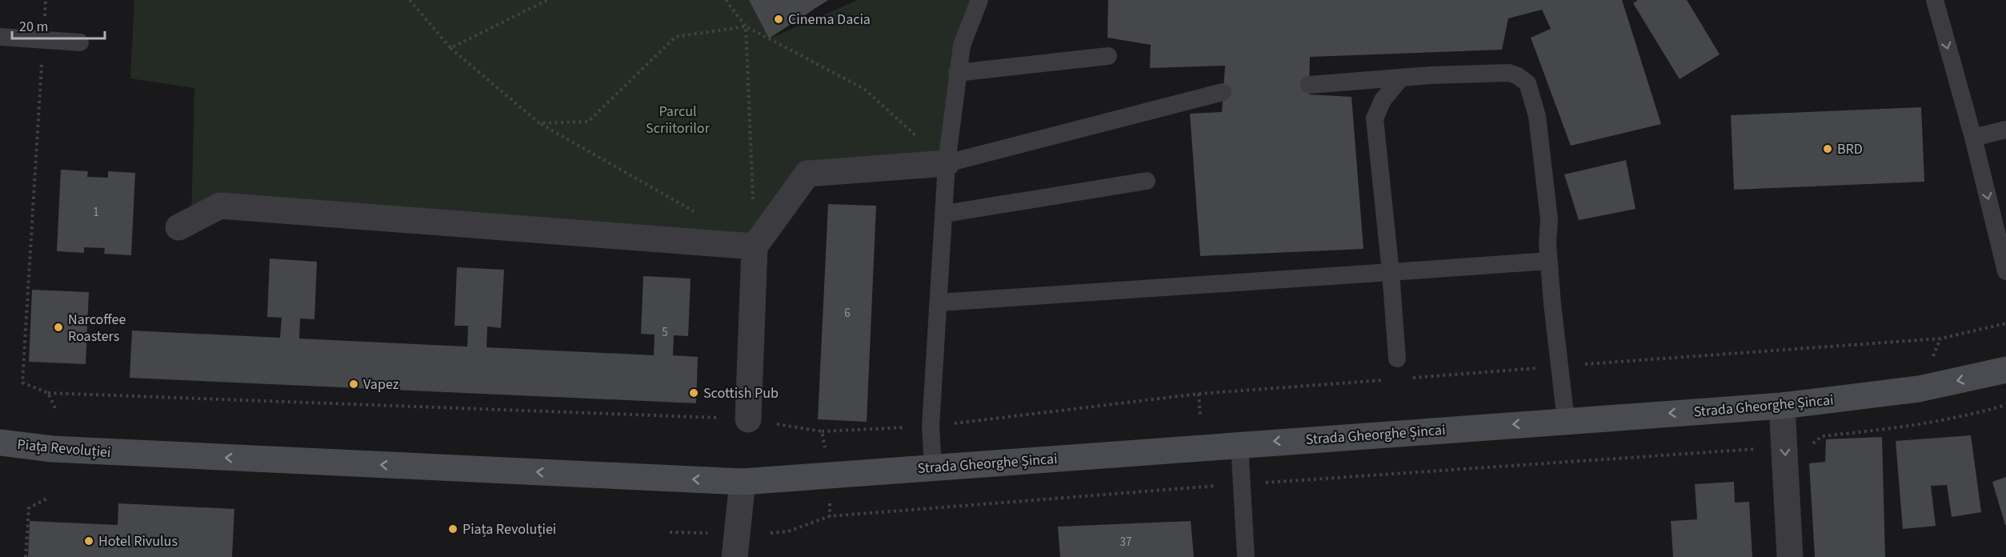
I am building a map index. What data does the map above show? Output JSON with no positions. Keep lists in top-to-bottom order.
{
  "streets": {
    "main road": ["Strada Gheorghe Șincai", "Piața Revoluției"]
  },
  "crossings": [
    ["Strada Gheorghe Șincai", "Piața Revoluției"]
  ],
  "one_way": ["Strada Gheorghe Șincai", "Piața Revoluției"],
  "parks": ["Parcul Scriitorilor"],
  "places": [
    "Cinema Dacia",
    "BRD",
    "Narcoffee Roasters",
    "Vapez",
    "Scottish Pub",
    "Piața Revoluției",
    "Hotel Rivulus"
  ],
  "house_numbers": [
    "1",
    "6",
    "5",
    "37"
  ],
  "scale_bar": "20 m"
}
